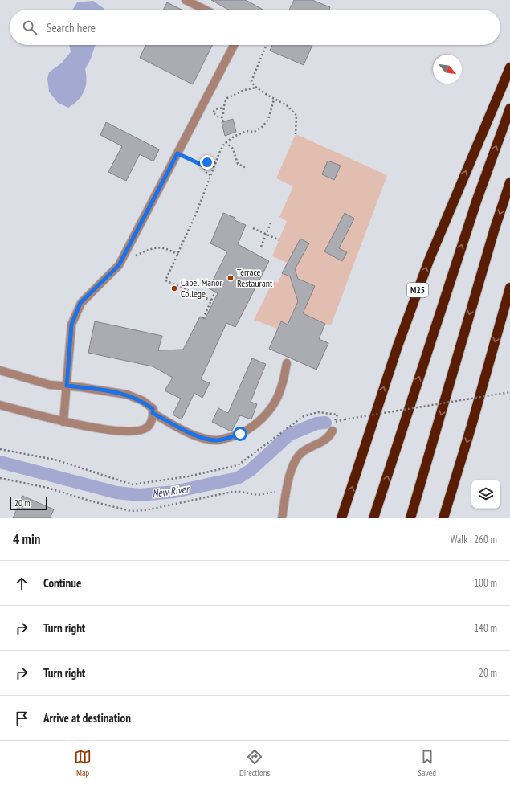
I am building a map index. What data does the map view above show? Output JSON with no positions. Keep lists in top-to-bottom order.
{
  "streets": {
    "highway": ["M25"]
  },
  "water": ["New River"],
  "places": ["Terrace Restaurant", "Capel Manor College"],
  "scale_bar": "20 m",
  "north": "bottom right",
  "page": {
    "search": "Search here",
    "scale": "20 m",
    "heading": ["4 min", "Walk · 260 m"],
    "list": [
      ["Continue", "100 m"],
      ["Turn right", "140 m"],
      ["Turn right", "20 m"],
      "Arrive at destination"
    ],
    "nav": ["Map", "Directions", "Saved"]
  }
}
